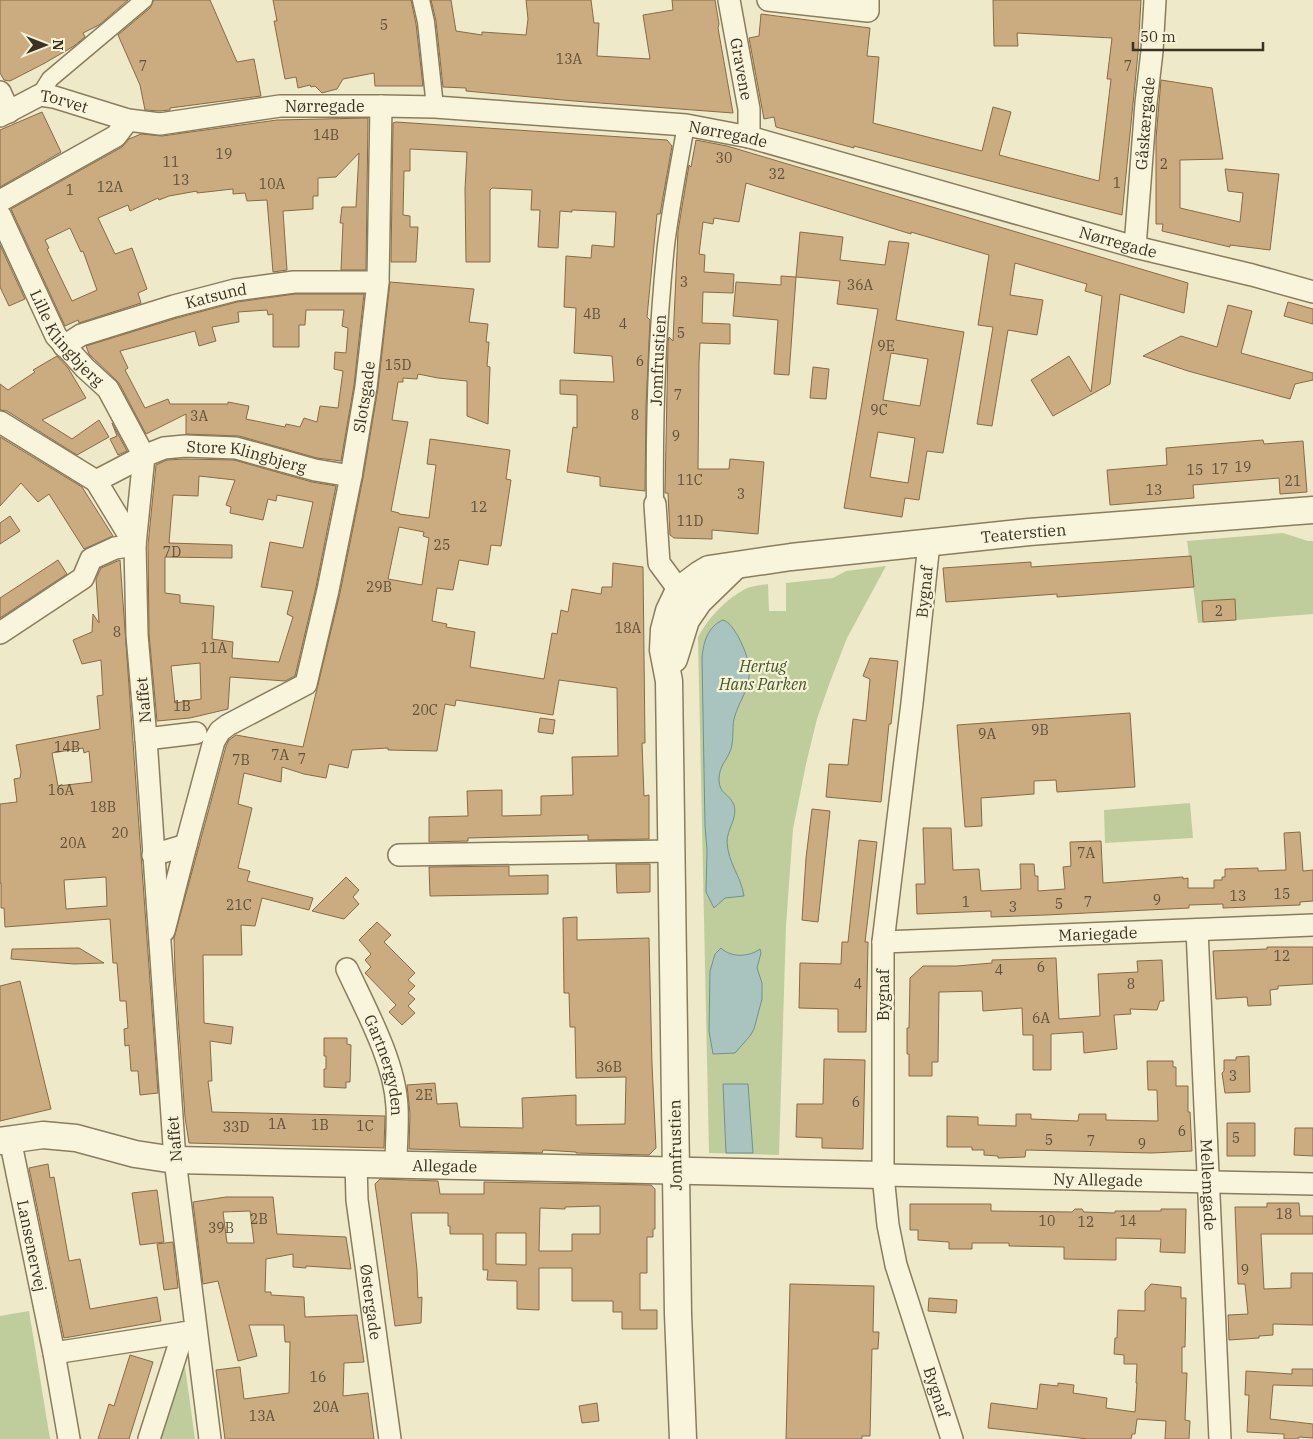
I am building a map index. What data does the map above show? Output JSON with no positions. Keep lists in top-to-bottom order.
{
  "streets": {
    "street": [
      "Gravene",
      "Torvet",
      "Nørregade",
      "Gåskærgade",
      "Katsund",
      "Lille Klingbjerg",
      "Jomfrustien",
      "Slotsgade",
      "Store Klingbjerg",
      "Teaterstien",
      "Bygnaf",
      "Naffet",
      "Mariegade",
      "Gartnergyden",
      "Allegade",
      "Ny Allegade",
      "Mellemgade",
      "Lansenervej",
      "Østergade"
    ]
  },
  "crossings": [
    ["Gravene", "Nørregade"],
    ["Torvet", "Nørregade"],
    ["Nørregade", "Gåskærgade"],
    ["Nørregade", "Jomfrustien"],
    ["Nørregade", "Slotsgade"],
    ["Katsund", "Lille Klingbjerg"],
    ["Katsund", "Slotsgade"],
    ["Lille Klingbjerg", "Store Klingbjerg"],
    ["Lille Klingbjerg", "Naffet"],
    ["Jomfrustien", "Teaterstien"],
    ["Jomfrustien", "Allegade"],
    ["Slotsgade", "Store Klingbjerg"],
    ["Slotsgade", "Naffet"],
    ["Store Klingbjerg", "Naffet"],
    ["Teaterstien", "Bygnaf"],
    ["Bygnaf", "Mariegade"],
    ["Bygnaf", "Allegade"],
    ["Bygnaf", "Ny Allegade"],
    ["Naffet", "Allegade"],
    ["Mariegade", "Mellemgade"],
    ["Gartnergyden", "Allegade"],
    ["Allegade", "Ny Allegade"],
    ["Allegade", "Lansenervej"],
    ["Allegade", "Østergade"],
    ["Ny Allegade", "Mellemgade"]
  ],
  "parks": ["Hertug Hans Parken"],
  "house_numbers": [
    "5",
    "13A",
    "7",
    "7",
    "14B",
    "19",
    "30",
    "11",
    "2",
    "32",
    "13",
    "1",
    "10A",
    "12A",
    "1",
    "3",
    "36A",
    "4B",
    "4",
    "5",
    "9E",
    "6",
    "15D",
    "7",
    "9C",
    "8",
    "3A",
    "9",
    "19",
    "17",
    "15",
    "11C",
    "21",
    "13",
    "3",
    "12",
    "11D",
    "25",
    "7D",
    "29B",
    "2",
    "18A",
    "8",
    "11A",
    "1B",
    "20C",
    "9B",
    "9A",
    "14B",
    "7A",
    "7",
    "7B",
    "16A",
    "18B",
    "20",
    "20A",
    "7A",
    "15",
    "13",
    "9",
    "1",
    "7",
    "5",
    "21C",
    "3",
    "12",
    "6",
    "4",
    "4",
    "8",
    "6A",
    "36B",
    "3",
    "2E",
    "6",
    "1A",
    "1B",
    "1C",
    "33D",
    "6",
    "5",
    "5",
    "7",
    "9",
    "18",
    "2B",
    "10",
    "14",
    "12",
    "39B",
    "9",
    "16",
    "20A",
    "13A"
  ],
  "scale_bar": "50 m",
  "north": "right"
}
